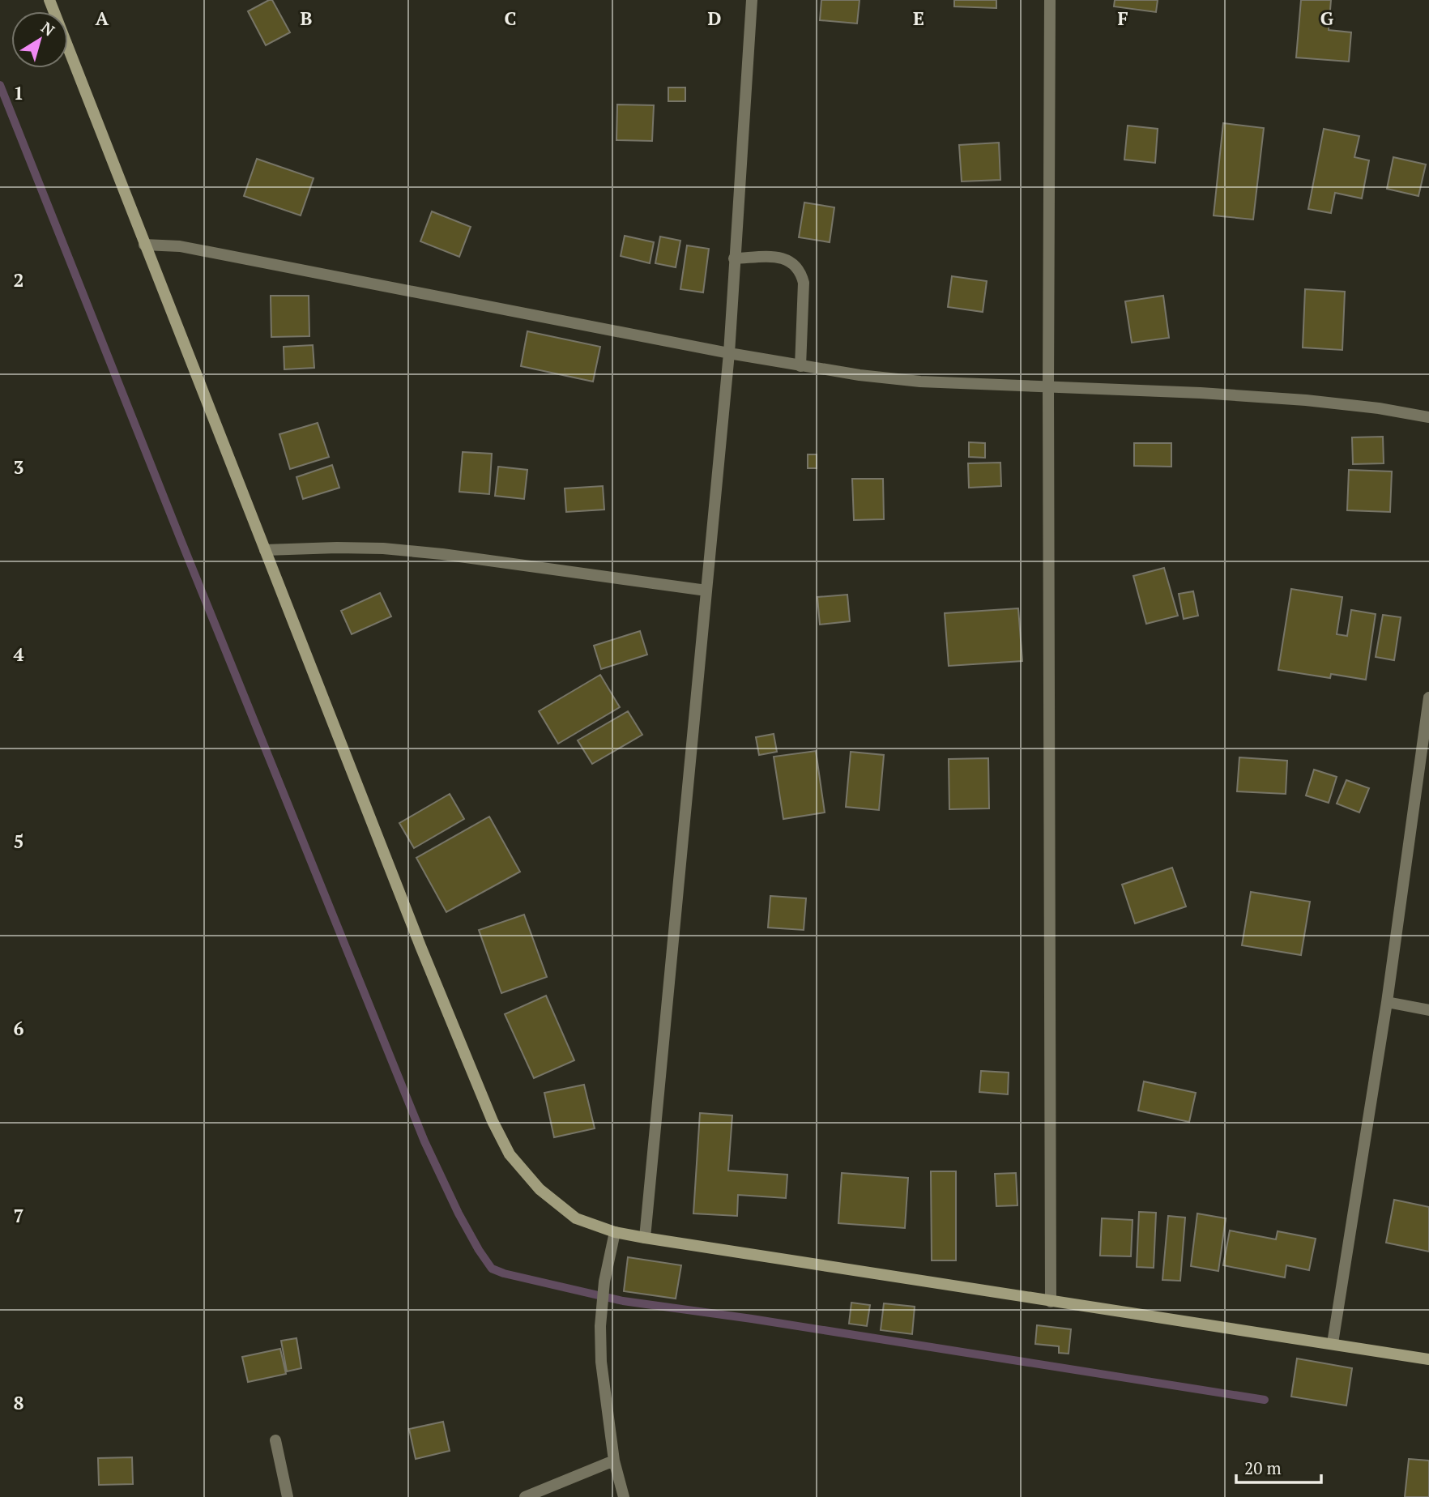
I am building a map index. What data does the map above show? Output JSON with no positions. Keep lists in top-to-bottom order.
{
  "scale_bar": "20 m",
  "north": "top right",
  "grid": {
    "columns": [
      "A",
      "B",
      "C",
      "D",
      "E",
      "F",
      "G"
    ],
    "rows": [
      "1",
      "2",
      "3",
      "4",
      "5",
      "6",
      "7",
      "8"
    ]
  }
}
